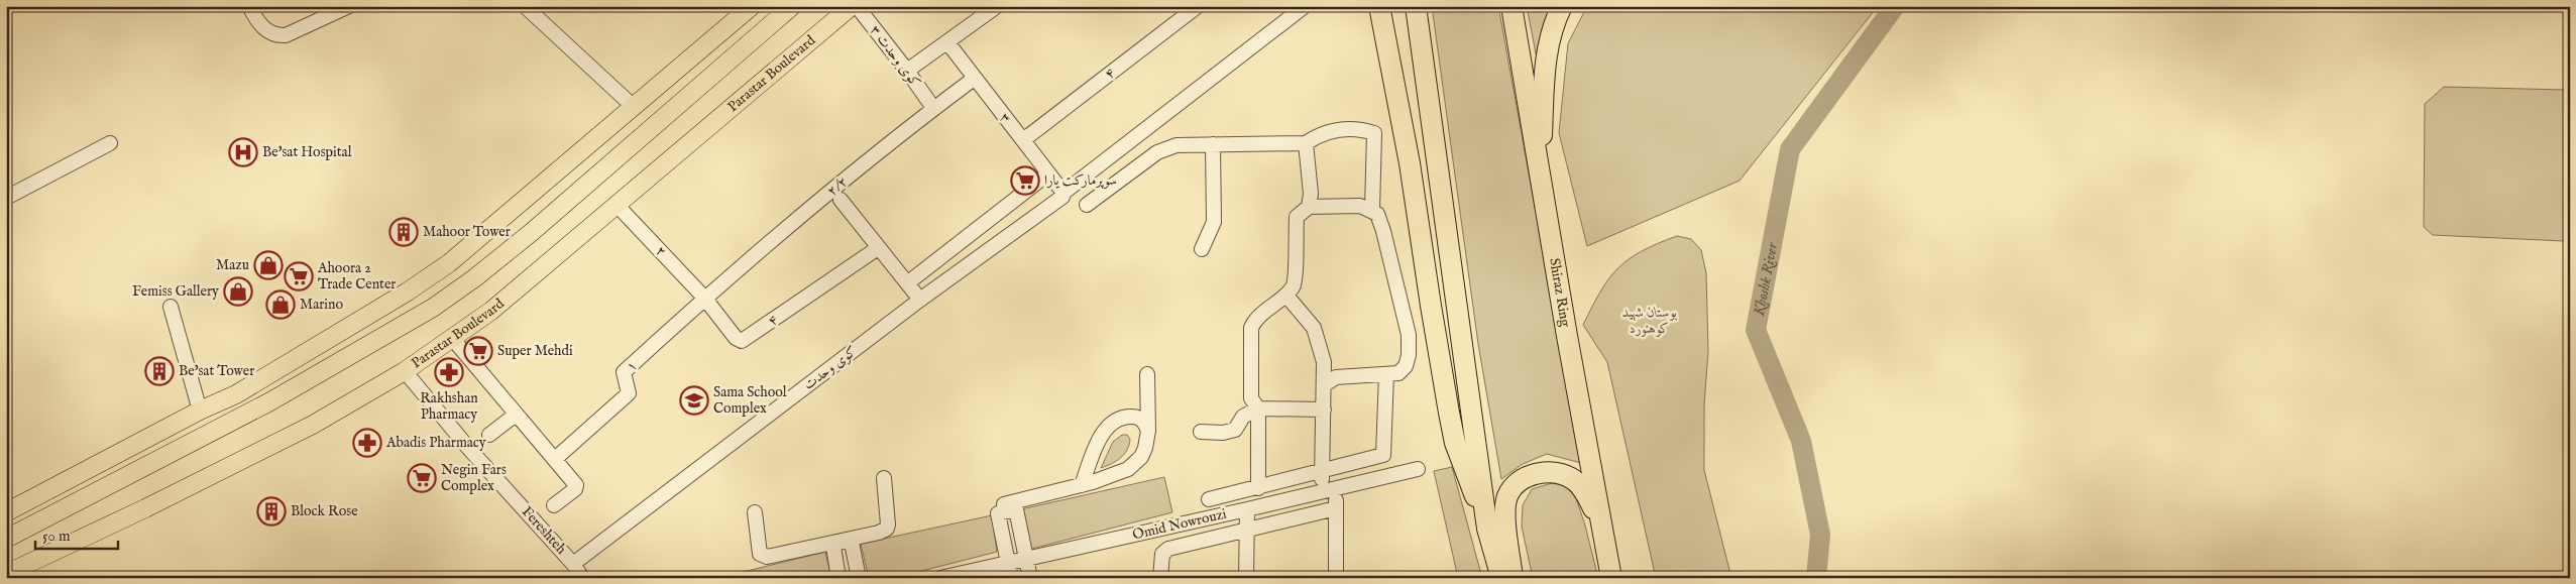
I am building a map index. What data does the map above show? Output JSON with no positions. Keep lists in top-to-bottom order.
{
  "streets": {
    "highway": ["Shiraz Ring"],
    "main road": ["Parastar Boulevard"],
    "street": [
      "کوی وحدت ۳",
      "۴",
      "۳",
      "۲/۲",
      "۲",
      "۱",
      "کوی وحدت",
      "Omid Nowrouzi",
      "Fereshteh"
    ]
  },
  "crossings": [
    ["کوی وحدت ۳", "۲/۲"],
    ["Parastar Boulevard", "۲"],
    ["Parastar Boulevard", "Fereshteh"],
    ["۴", "۳"],
    ["۴", "۲"],
    ["۳", "۲/۲"],
    ["۳", "کوی وحدت"],
    ["۲/۲", "۲"],
    ["۲/۲", "۱"],
    ["۲", "۱"],
    ["کوی وحدت", "Fereshteh"]
  ],
  "water": ["Khoshk River"],
  "parks": ["بوستان شهید کوهنورد"],
  "places": {
    "hospital": ["Be'sat Hospital"],
    "supermarket": [
      "سوپرمارکت یارا",
      "Ahoora 2 Trade Center",
      "Super Mehdi",
      "Negin Fars Complex"
    ],
    "building": ["Mahoor Tower", "Be'sat Tower", "Block Rose"],
    "shop": ["Mazu", "Femiss Gallery", "Marino"],
    "pharmacy": ["Rakhshan Pharmacy", "Abadis Pharmacy"],
    "school or university": ["Sama School Complex"]
  },
  "scale_bar": "50 m"
}
